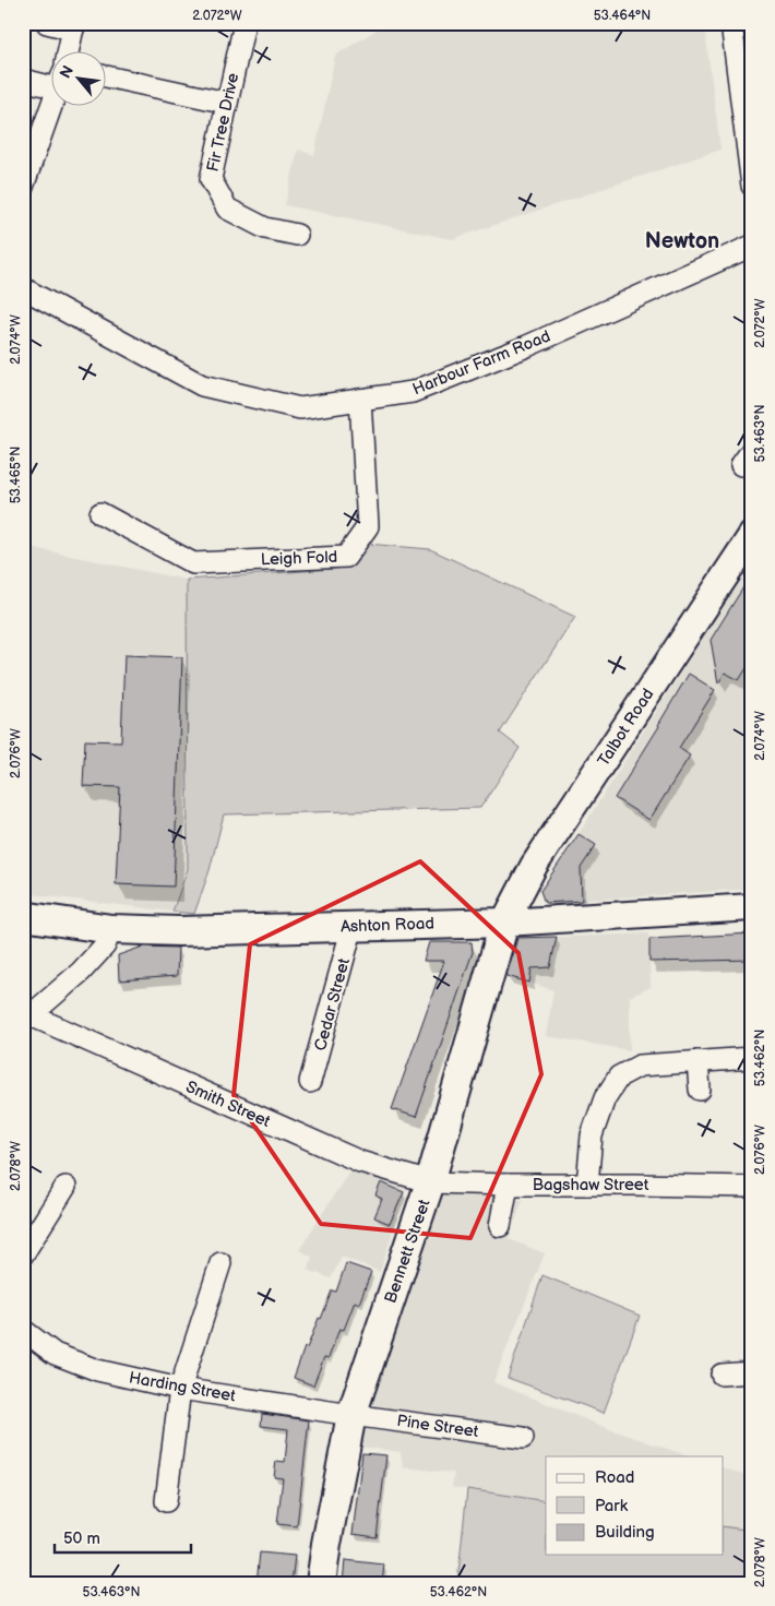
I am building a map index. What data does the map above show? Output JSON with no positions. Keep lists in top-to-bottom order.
{
  "streets": {
    "main road": ["Ashton Road", "Bennett Street"],
    "street": [
      "Fir Tree Drive",
      "Harbour Farm Road",
      "Leigh Fold",
      "Talbot Road",
      "Cedar Street",
      "Smith Street",
      "Bagshaw Street",
      "Harding Street",
      "Pine Street"
    ]
  },
  "crossings": [
    ["Harbour Farm Road", "Leigh Fold"],
    ["Talbot Road", "Ashton Road"],
    ["Talbot Road", "Bennett Street"],
    ["Ashton Road", "Cedar Street"],
    ["Ashton Road", "Bennett Street"],
    ["Smith Street", "Bagshaw Street"],
    ["Smith Street", "Bennett Street"],
    ["Bagshaw Street", "Bennett Street"],
    ["Bennett Street", "Harding Street"],
    ["Bennett Street", "Pine Street"],
    ["Harding Street", "Pine Street"]
  ],
  "districts": ["Newton"],
  "legend": ["Road", "Park", "Building"],
  "scale_bar": "50 m",
  "north": "top left",
  "coordinates": [
    "2.072°W",
    "53.464°N",
    "2.074°W",
    "53.463°N",
    "53.465°N",
    "2.076°W",
    "53.462°N",
    "2.078°W"
  ]
}
